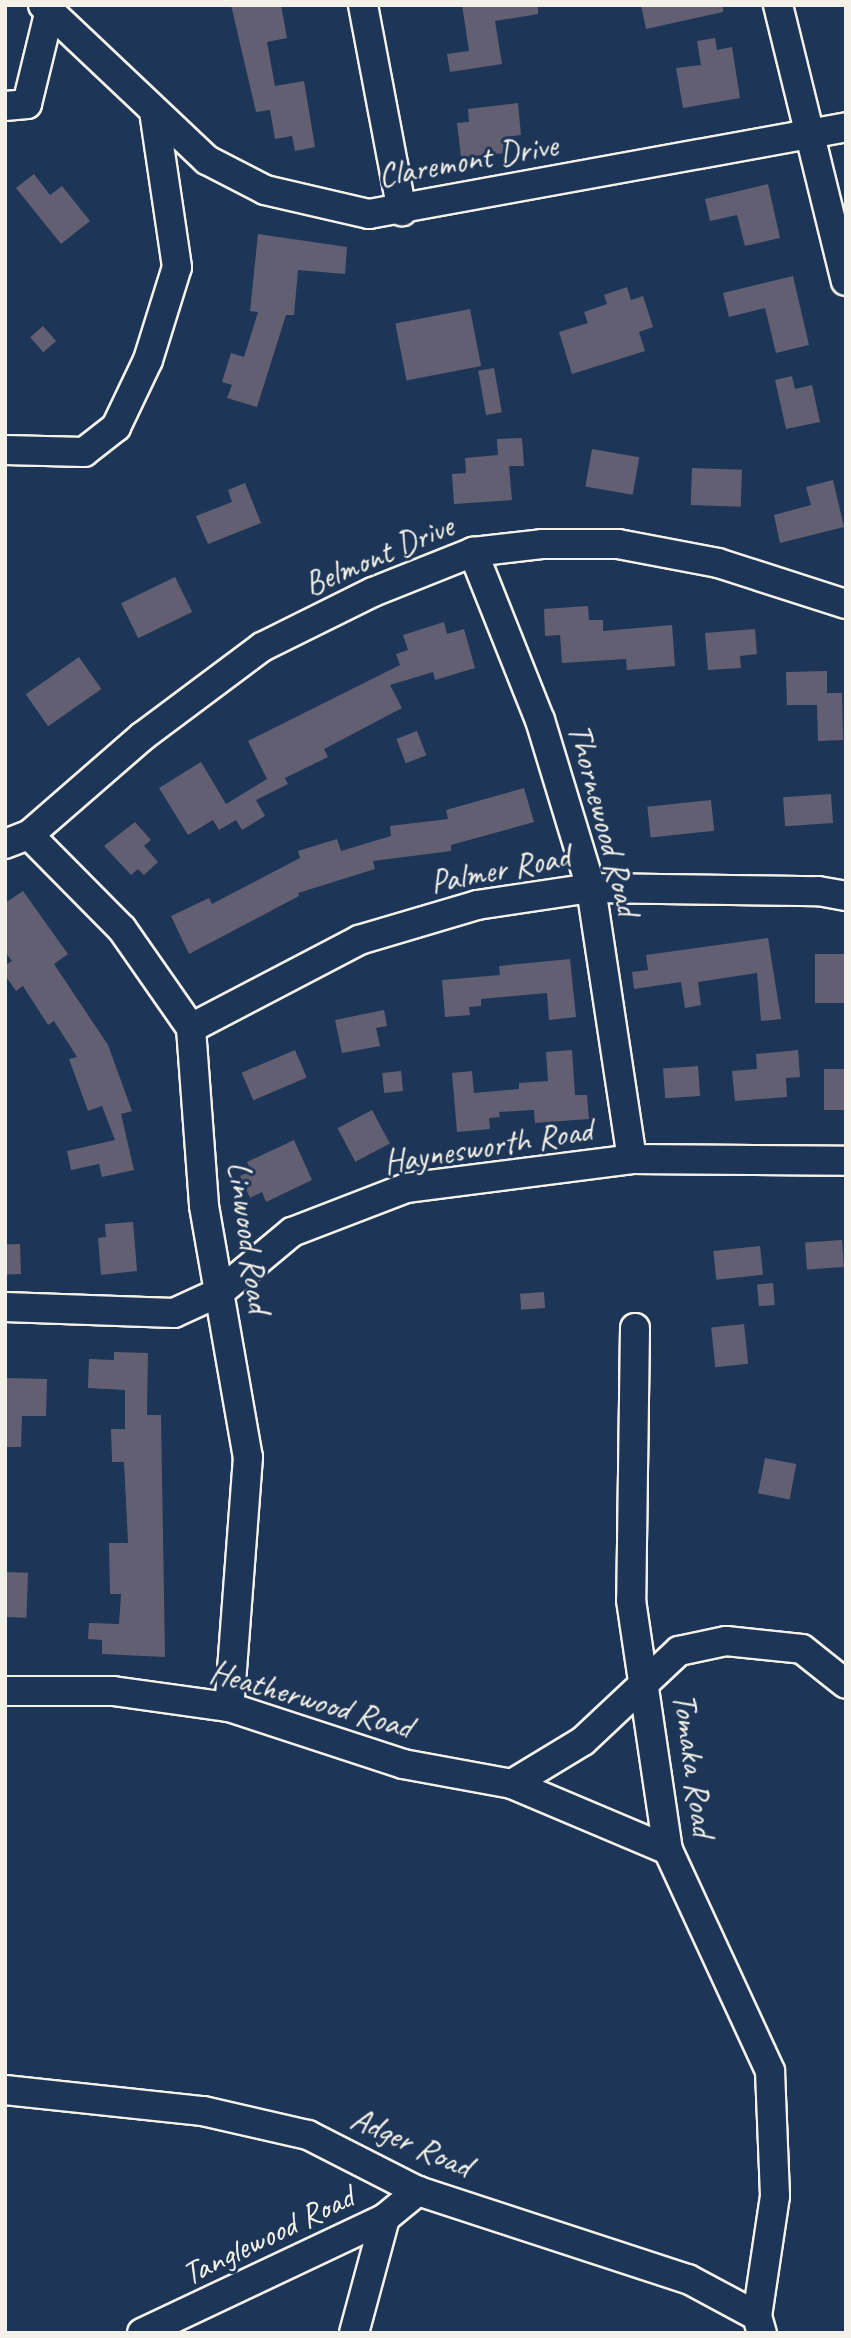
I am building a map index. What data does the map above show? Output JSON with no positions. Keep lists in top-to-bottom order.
{
  "streets": {
    "street": [
      "Claremont Drive",
      "Belmont Drive",
      "Thornewood Road",
      "Palmer Road",
      "Haynesworth Road",
      "Linwood Road",
      "Heatherwood Road",
      "Tomaka Road",
      "Adger Road",
      "Tanglewood Road"
    ]
  },
  "crossings": [
    ["Belmont Drive", "Thornewood Road"],
    ["Thornewood Road", "Palmer Road"],
    ["Thornewood Road", "Haynesworth Road"],
    ["Palmer Road", "Linwood Road"],
    ["Haynesworth Road", "Linwood Road"],
    ["Linwood Road", "Heatherwood Road"],
    ["Heatherwood Road", "Tomaka Road"],
    ["Tomaka Road", "Adger Road"],
    ["Adger Road", "Tanglewood Road"]
  ]
}
